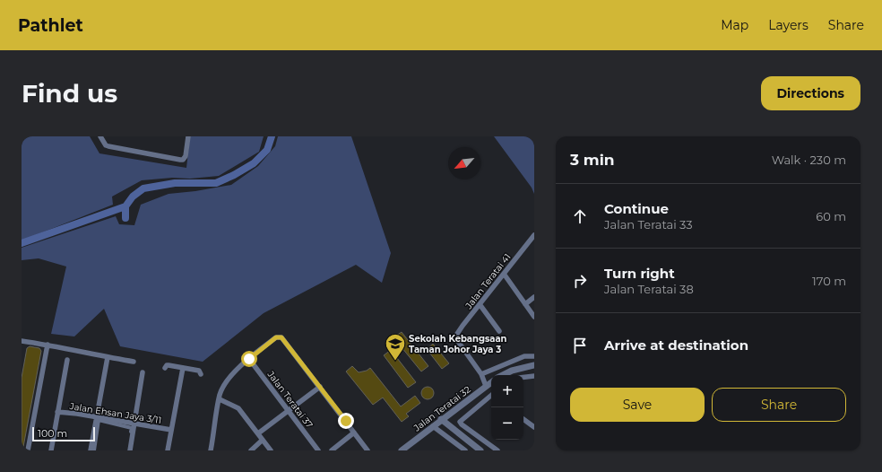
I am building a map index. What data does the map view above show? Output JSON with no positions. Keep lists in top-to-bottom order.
{
  "streets": {
    "street": [
      "Jalan Teratai 41",
      "Jalan Teratai 37",
      "Jalan Teratai 32",
      "Jalan Ehsan Jaya 3/11"
    ]
  },
  "places": {
    "school or university": ["Sekolah Kebangsaan Taman Johor Jaya 3"]
  },
  "scale_bar": "100 m",
  "north": "bottom left",
  "page": {
    "header": "Pathlet",
    "nav": ["Map", "Layers", "Share"],
    "buttons": [
      "Directions",
      ["Save", "Share"]
    ],
    "title": "Find us",
    "heading": ["3 min", "Walk · 230 m"],
    "list": [
      ["Continue", "Jalan Teratai 33", "60 m"],
      ["Turn right", "Jalan Teratai 38", "170 m"],
      "Arrive at destination"
    ],
    "map_buttons": ["+", "−"],
    "scale": "100 m"
  }
}
